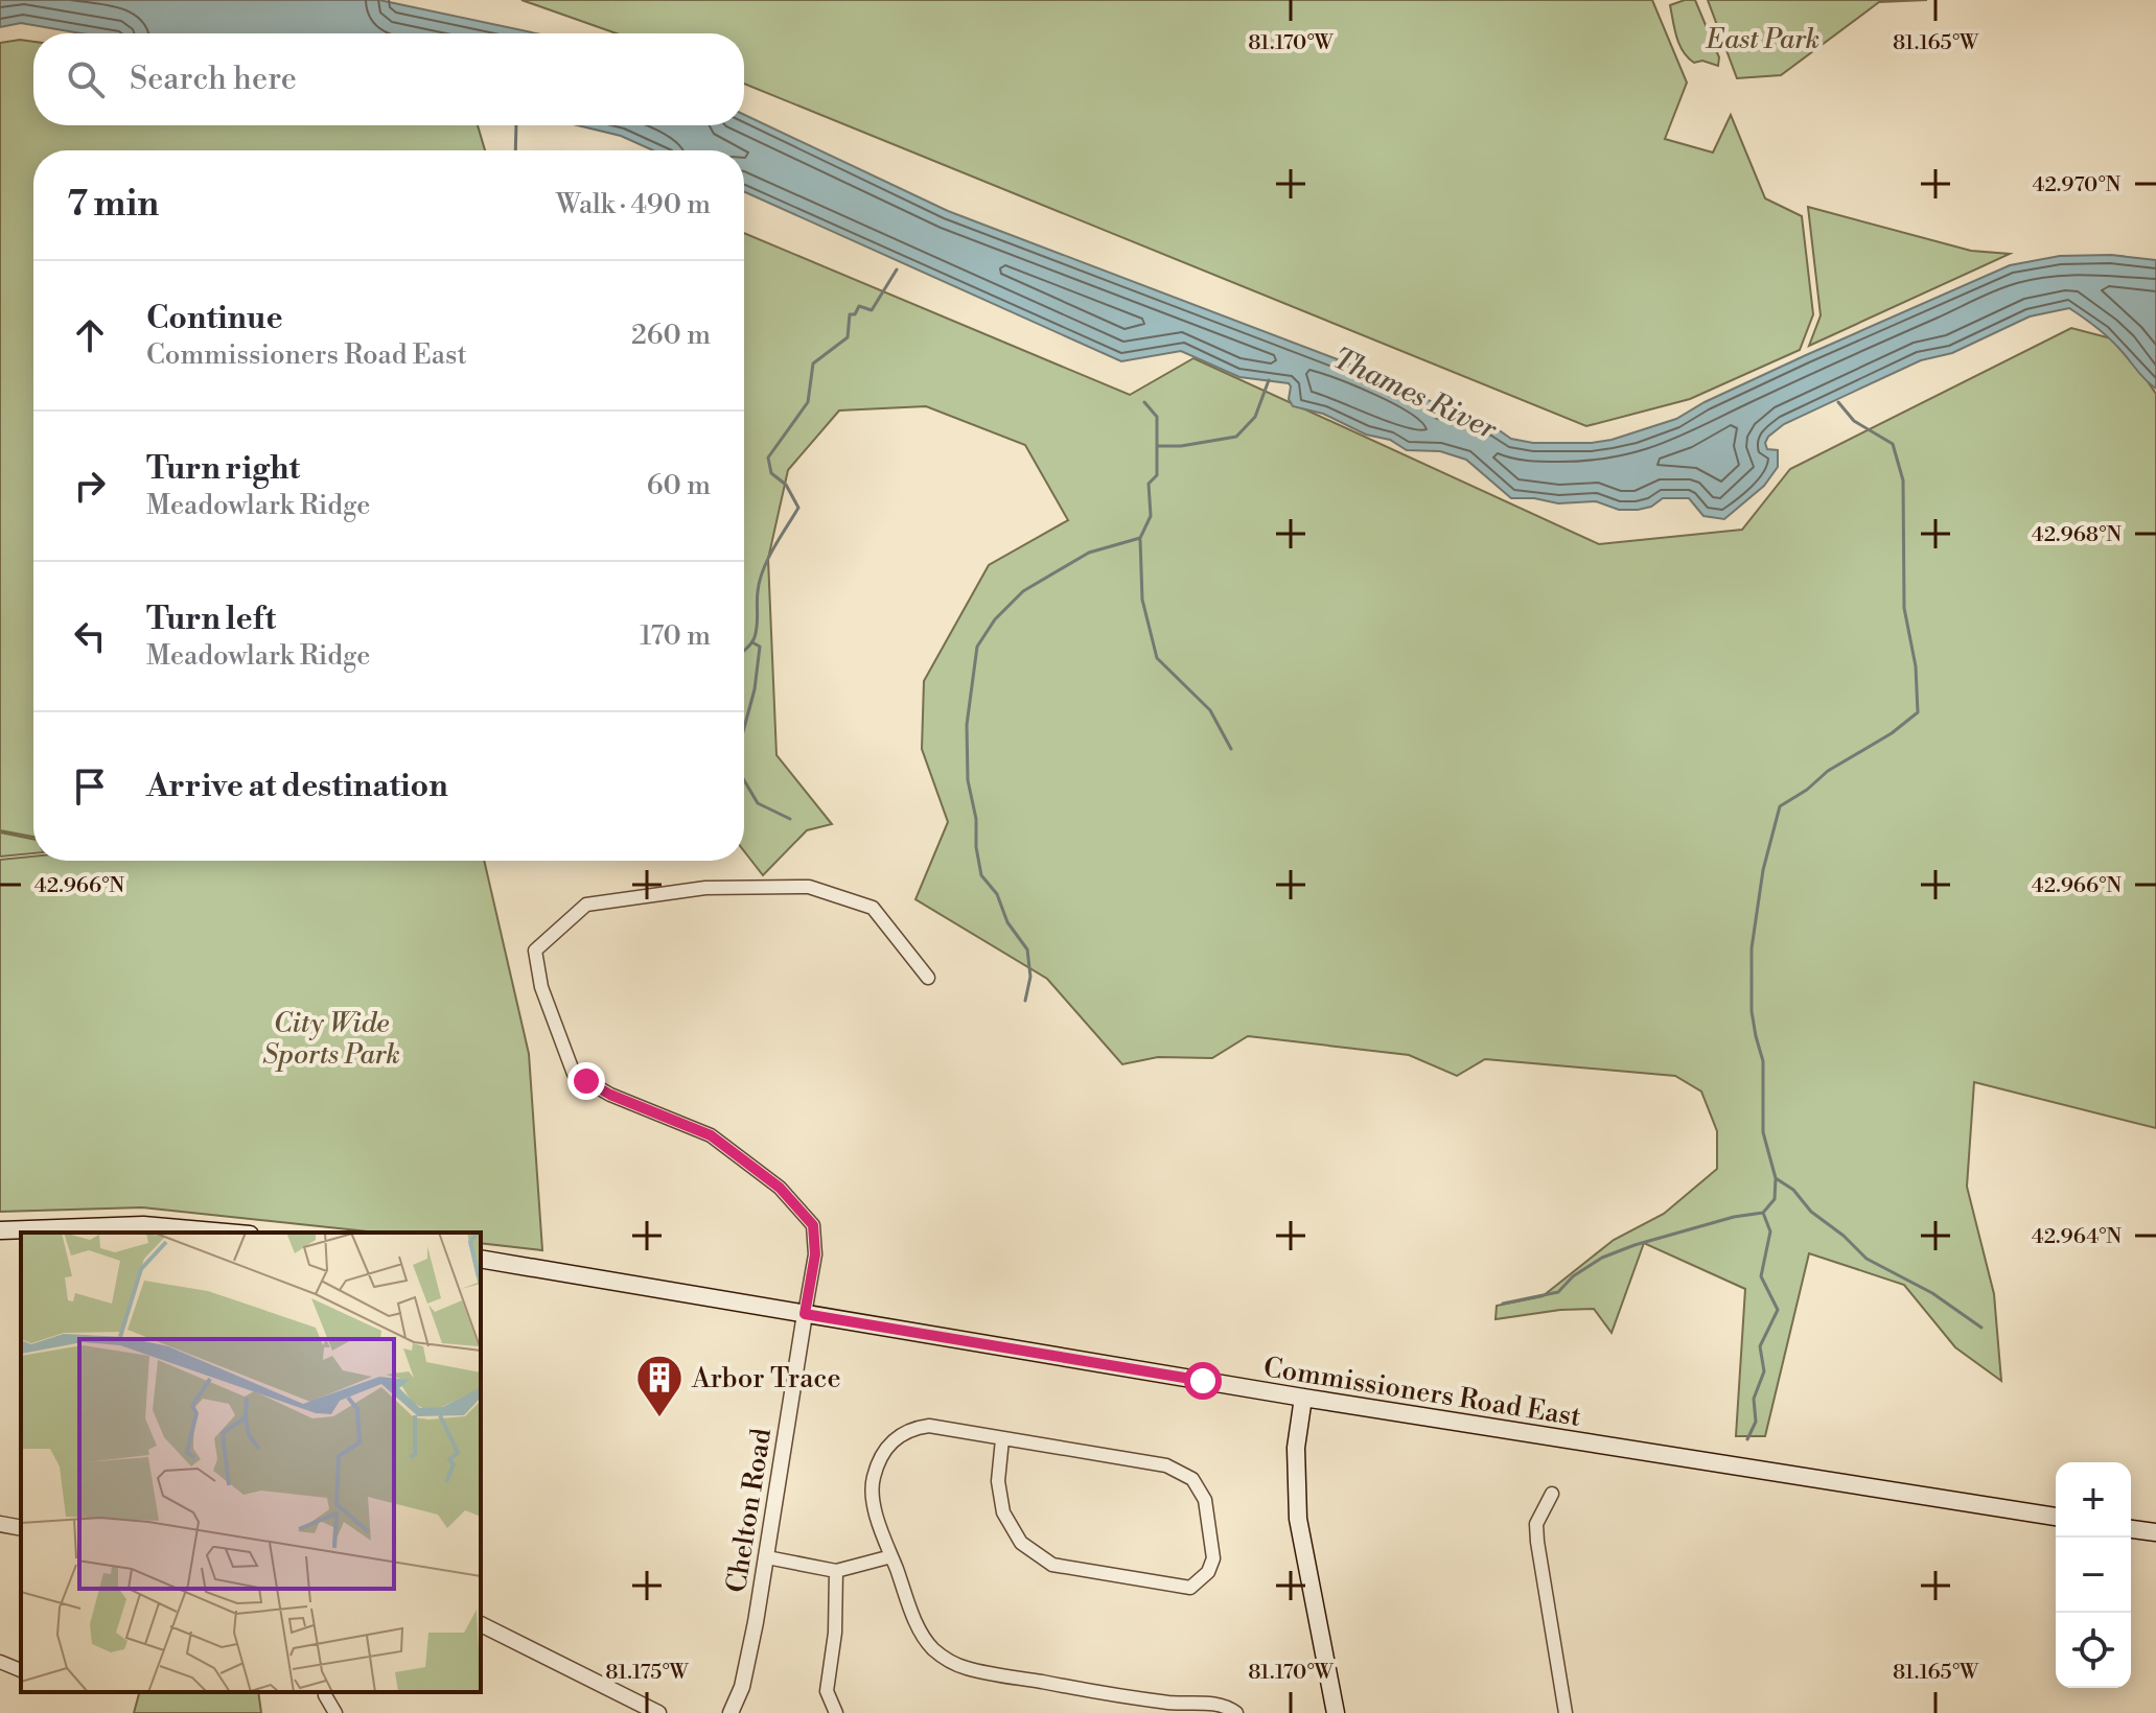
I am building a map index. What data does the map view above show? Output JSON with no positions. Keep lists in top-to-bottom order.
{
  "streets": {
    "main road": ["Commissioners Road East"],
    "street": ["Chelton Road"]
  },
  "crossings": [
    ["Commissioners Road East", "Chelton Road"]
  ],
  "water": ["Thames River"],
  "parks": ["East Park", "City Wide Sports Park"],
  "places": {
    "building": ["Arbor Trace"]
  },
  "page": {
    "search": "Search here",
    "heading": ["7 min", "Walk · 490 m"],
    "list": [
      ["Continue", "Commissioners Road East", "260 m"],
      ["Turn right", "Meadowlark Ridge", "60 m"],
      ["Turn left", "Meadowlark Ridge", "170 m"],
      "Arrive at destination"
    ],
    "map_buttons": ["+", "−"]
  },
  "coordinates": [
    "81.170°W",
    "81.165°W",
    "42.970°N",
    "42.968°N",
    "42.966°N",
    "42.964°N",
    "81.175°W"
  ]
}
